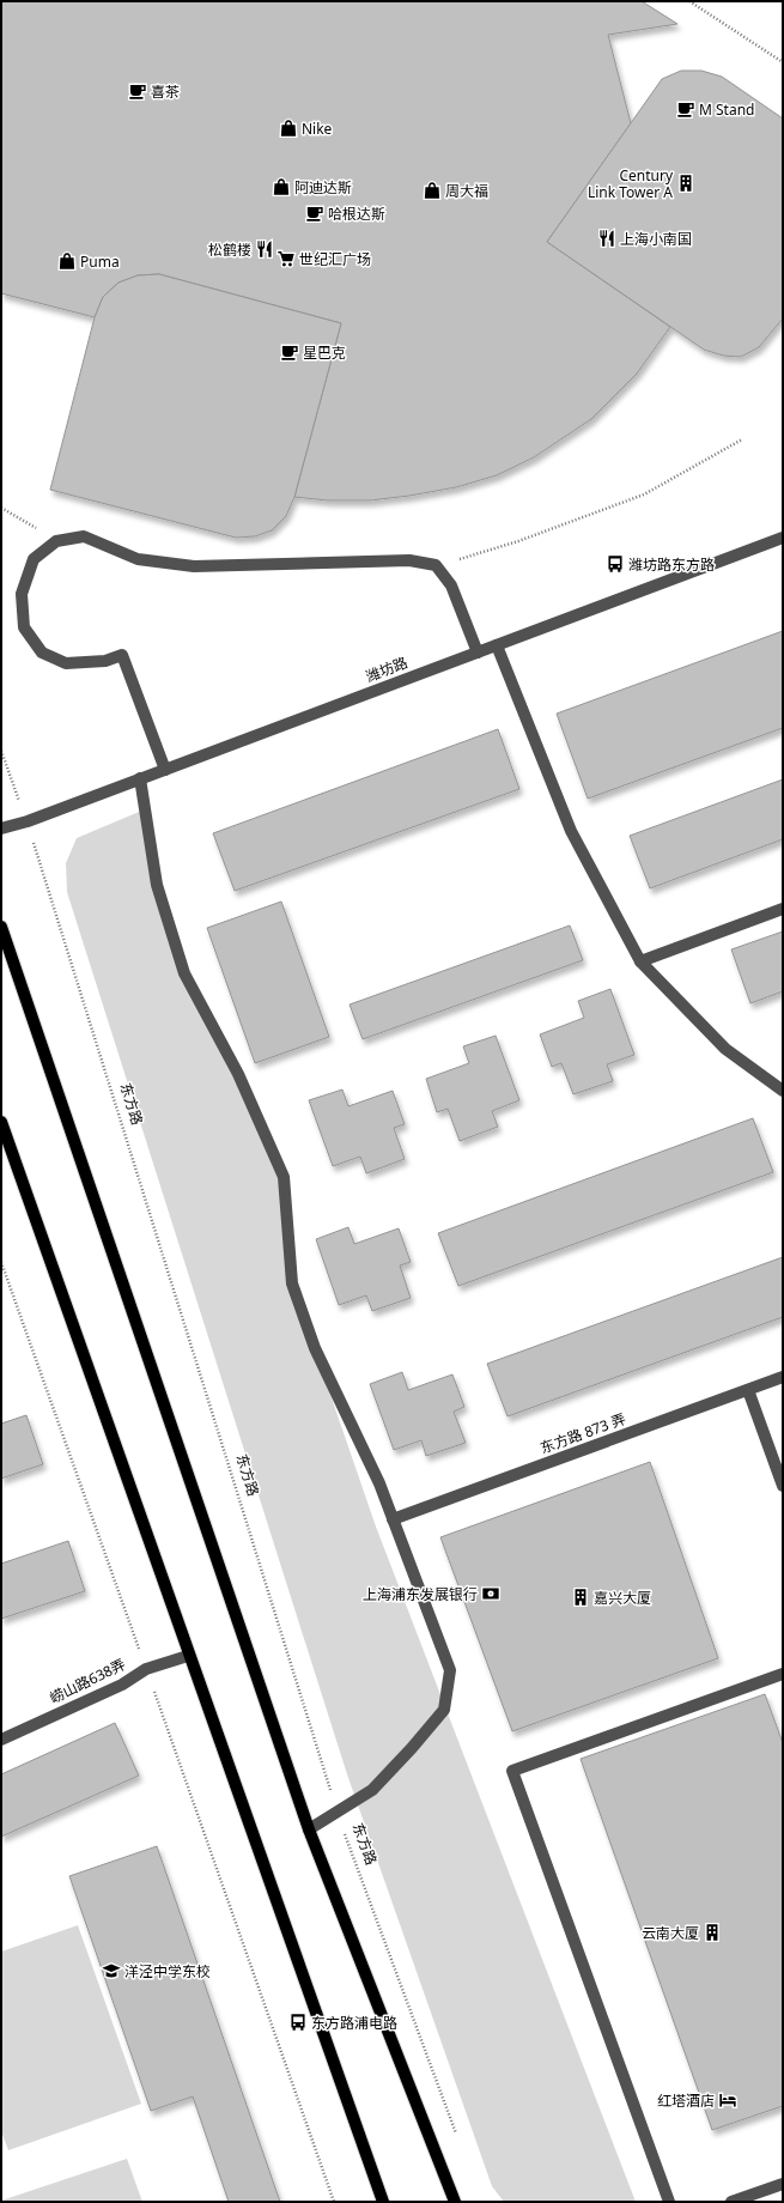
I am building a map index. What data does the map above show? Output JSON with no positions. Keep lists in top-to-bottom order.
{
  "streets": {
    "street": ["潍坊路", "东方路 873 弄", "崂山路638弄"],
    "path": ["东方路"]
  },
  "crossings": [
    ["潍坊路", "东方路"]
  ],
  "places": {
    "cafe": [
      "喜茶",
      "M Stand",
      "哈根达斯",
      "星巴克"
    ],
    "shop": [
      "Nike",
      "阿迪达斯",
      "周大福",
      "Puma"
    ],
    "building": ["Century Link Tower A", "嘉兴大厦", "云南大厦"],
    "restaurant": ["上海小南国", "松鹤楼"],
    "supermarket": ["世纪汇广场"],
    "bus stop": ["潍坊路东方路", "东方路浦电路"],
    "bank": ["上海浦东发展银行"],
    "school or university": ["洋泾中学东校"],
    "hotel": ["红塔酒店"]
  }
}
